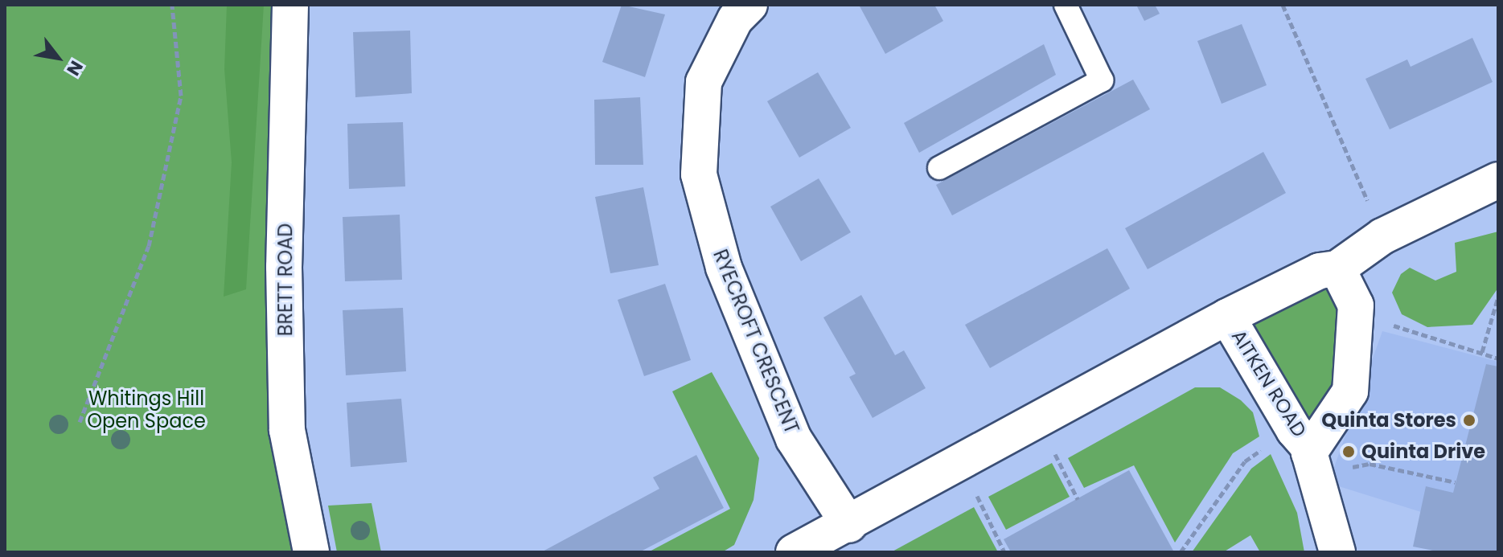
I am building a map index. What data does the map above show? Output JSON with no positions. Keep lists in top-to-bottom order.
{
  "streets": {
    "street": ["BRETT ROAD", "RYECROFT CRESCENT", "AITKEN ROAD"]
  },
  "parks": ["Whitings Hill Open Space"],
  "places": ["Quinta Stores", "Quinta Drive"],
  "north": "bottom right"
}
